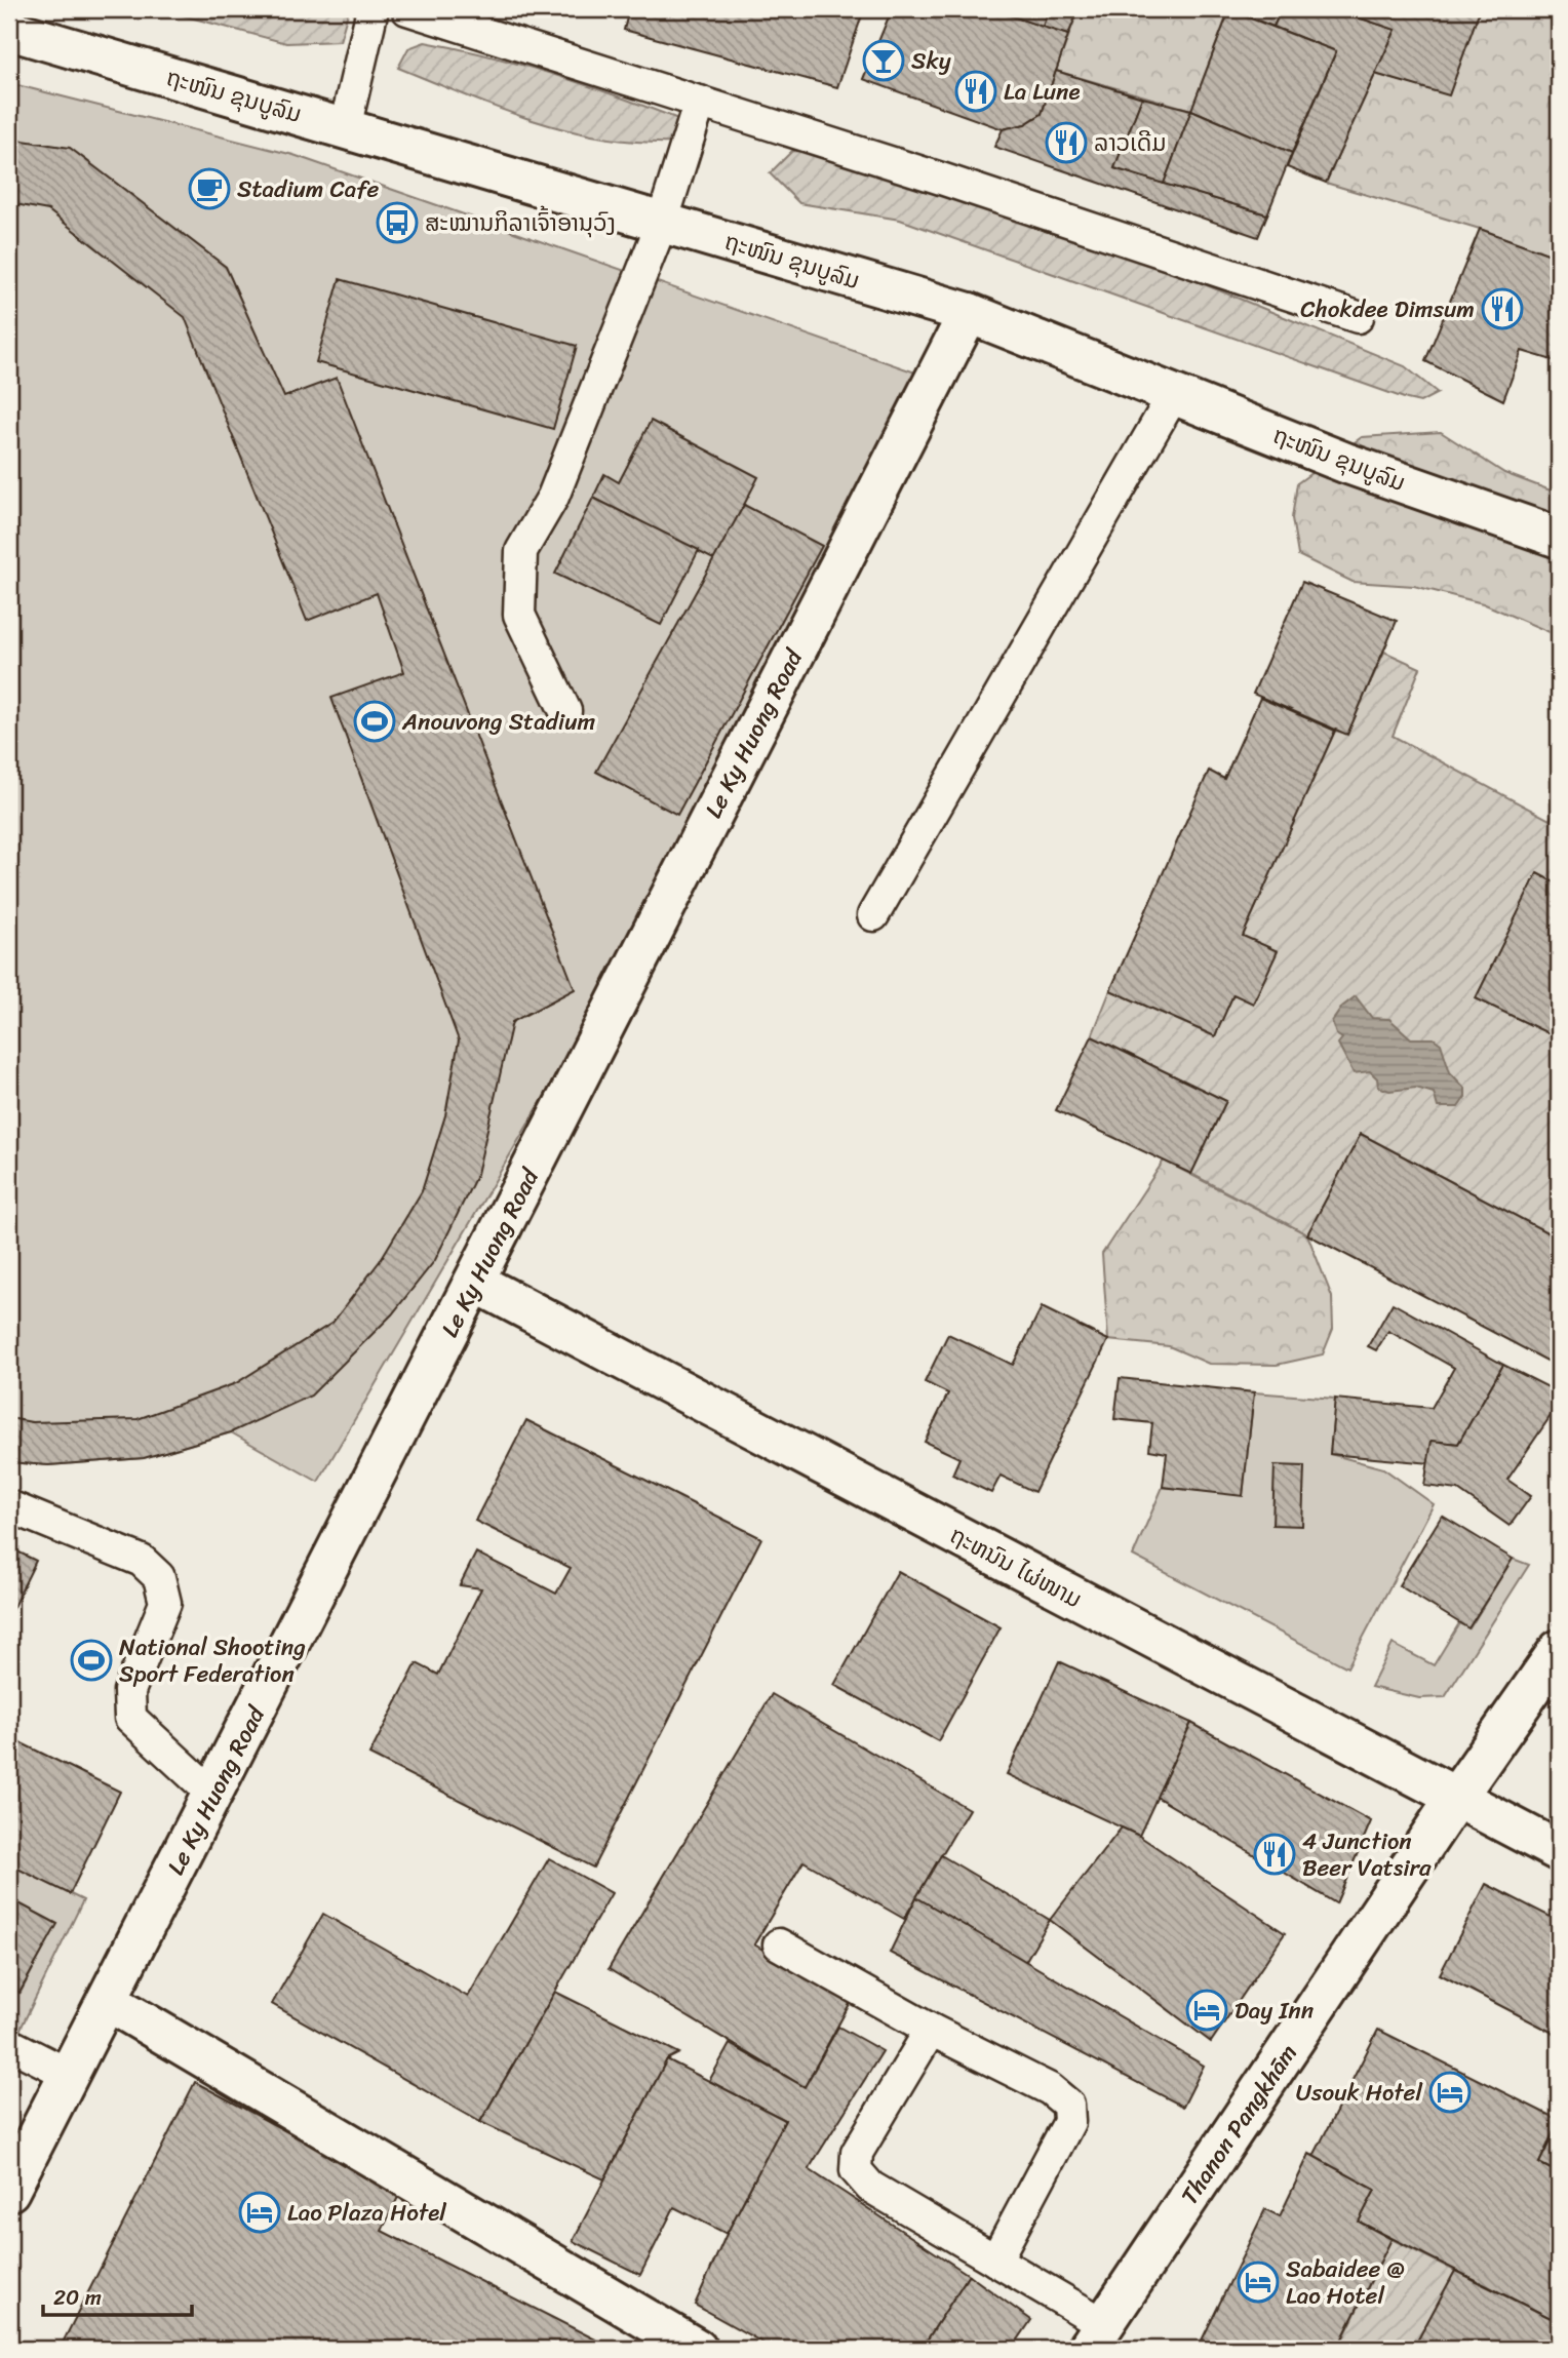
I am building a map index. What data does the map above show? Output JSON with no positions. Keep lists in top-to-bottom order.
{
  "streets": {
    "street": [
      "ຖະໜົນ ຂຸນບູລົມ",
      "Le Ky Huong Road",
      "ຖະຫນົນ ໄຜ່ໜາມ",
      "Thanon Pangkhām"
    ]
  },
  "crossings": [
    ["ຖະໜົນ ຂຸນບູລົມ", "Le Ky Huong Road"],
    ["Le Ky Huong Road", "ຖະຫນົນ ໄຜ່ໜາມ"],
    ["ຖະຫນົນ ໄຜ່ໜາມ", "Thanon Pangkhām"]
  ],
  "places": {
    "bar": ["Sky"],
    "restaurant": [
      "La Lune",
      "ລາວເດີມ",
      "Chokdee Dimsum",
      "4 Junction Beer Vatsira"
    ],
    "cafe": ["Stadium Cafe"],
    "bus stop": ["ສະໝານກິລາເຈົ້າອານຸວົງ"],
    "sports": ["Anouvong Stadium", "National Shooting Sport Federation"],
    "hotel": [
      "Day Inn",
      "Usouk Hotel",
      "Lao Plaza Hotel",
      "Sabaidee @ Lao Hotel"
    ]
  },
  "scale_bar": "20 m"
}
